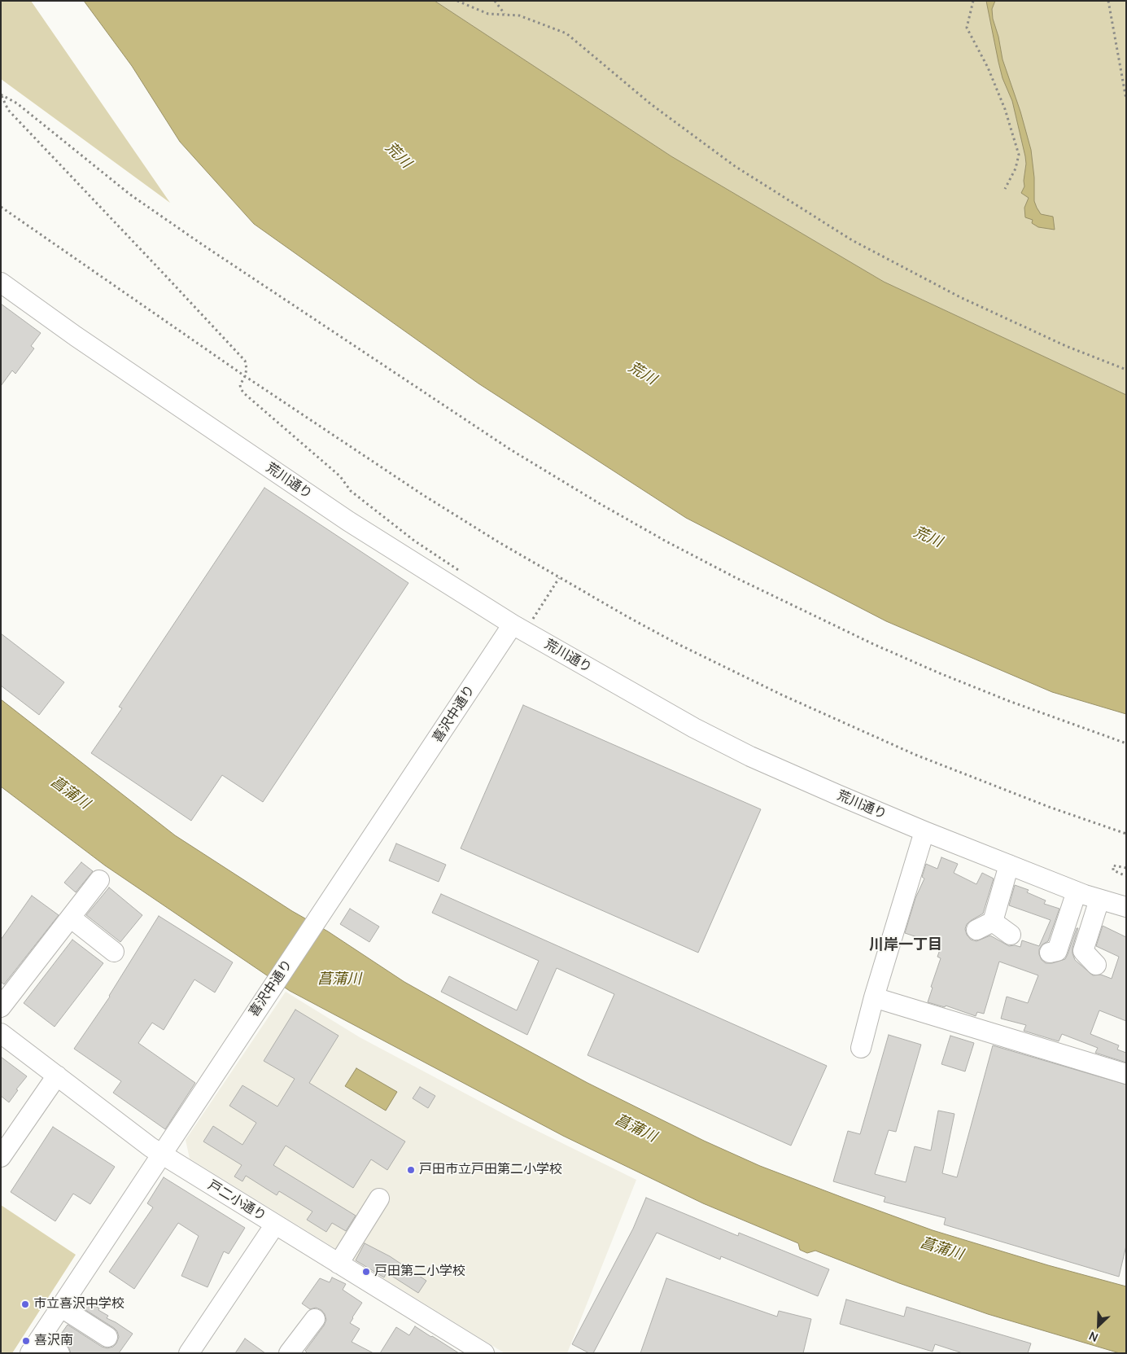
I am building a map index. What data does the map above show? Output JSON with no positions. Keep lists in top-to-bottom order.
{
  "streets": {
    "street": ["荒川通り", "喜沢中通り", "戸二小通り"]
  },
  "crossings": [
    ["荒川通り", "喜沢中通り"],
    ["喜沢中通り", "戸二小通り"]
  ],
  "districts": ["川岸一丁目"],
  "water": ["荒川", "菖蒲川"],
  "places": [
    "戸田市立戸田第二小学校",
    "戸田第二小学校",
    "市立喜沢中学校",
    "喜沢南"
  ],
  "north": "bottom left"
}
